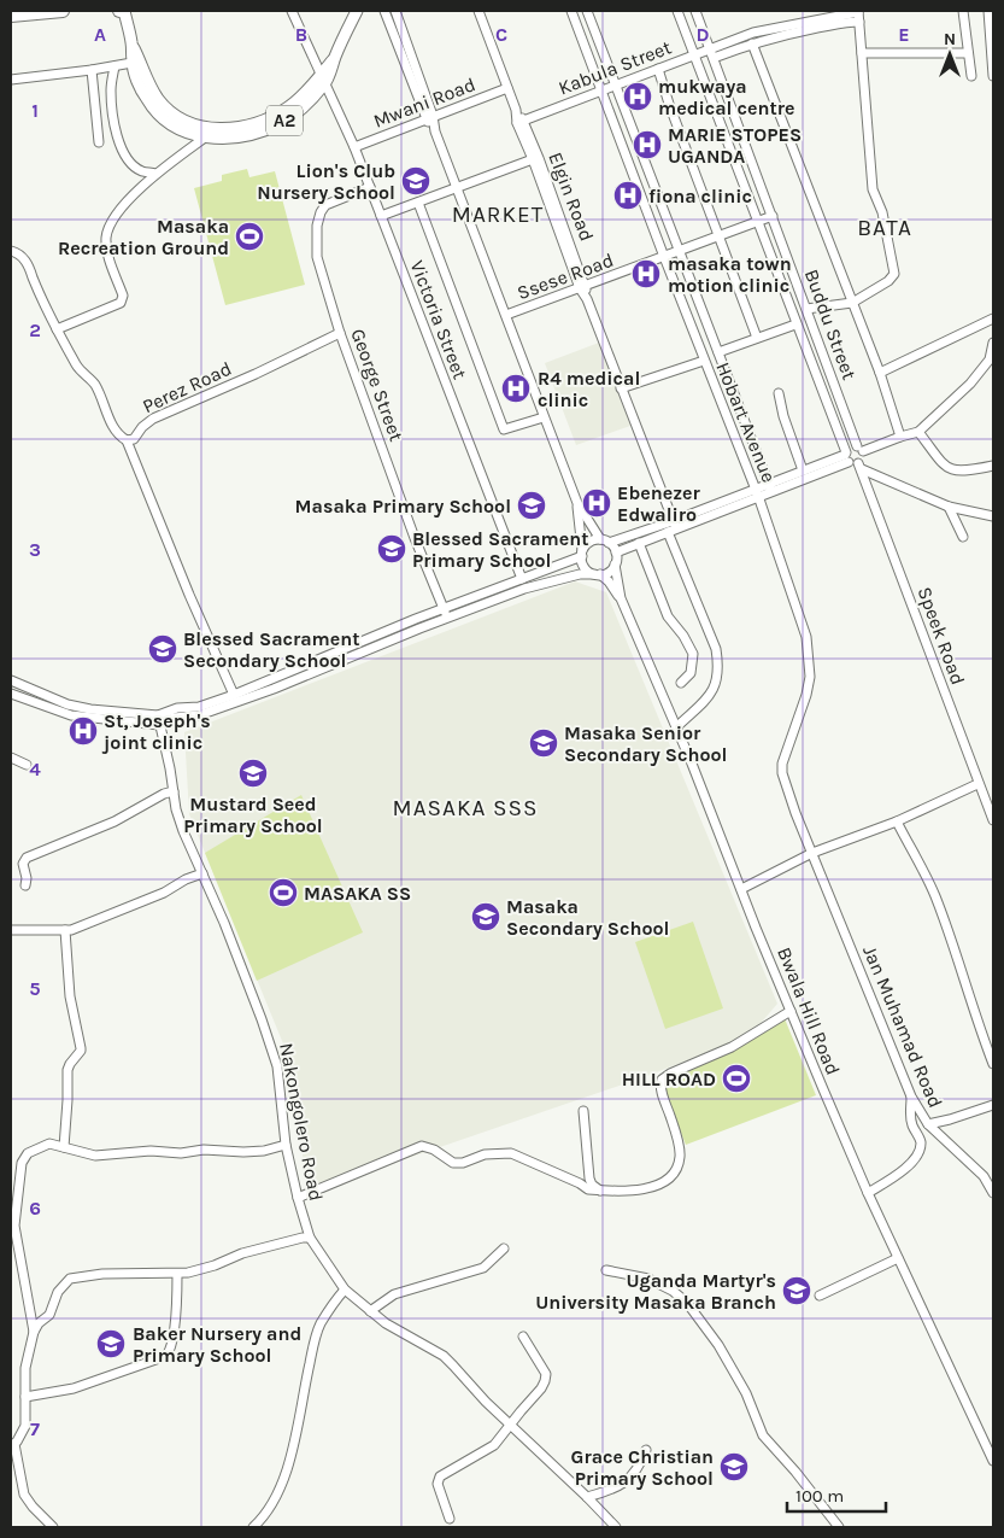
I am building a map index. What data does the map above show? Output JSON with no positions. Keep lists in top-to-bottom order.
{
  "streets": {
    "main road": ["A2"],
    "street": [
      "Kabula Street",
      "Mwani Road",
      "Elgin Road",
      "Ssese Road",
      "Victoria Street",
      "Buddu Street",
      "George Street",
      "Perez Road",
      "Hobart Avenue",
      "Speek Road",
      "Bwala Hill Road",
      "Jan Muhamad Road",
      "Nakongolero Road"
    ]
  },
  "crossings": [
    ["Kabula Street", "Elgin Road"],
    ["Kabula Street", "Buddu Street"],
    ["Kabula Street", "Hobart Avenue"],
    ["Mwani Road", "Elgin Road"],
    ["Mwani Road", "Victoria Street"],
    ["A2", "Victoria Street"],
    ["Elgin Road", "Ssese Road"],
    ["Elgin Road", "Bwala Hill Road"],
    ["Ssese Road", "Buddu Street"],
    ["Ssese Road", "Hobart Avenue"],
    ["Victoria Street", "George Street"],
    ["George Street", "Perez Road"],
    ["Hobart Avenue", "Jan Muhamad Road"]
  ],
  "districts": ["MARKET", "BATA", "MASAKA SSS"],
  "places": {
    "hospital": [
      "mukwaya medical centre",
      "MARIE STOPES UGANDA",
      "fiona clinic",
      "masaka town motion clinic",
      "R4 medical clinic",
      "Ebenezer Edwaliro",
      "St, Joseph's joint clinic"
    ],
    "school or university": [
      "Lion's Club Nursery School",
      "Masaka Primary School",
      "Blessed Sacrament Primary School",
      "Blessed Sacrament Secondary School",
      "Masaka Senior Secondary School",
      "Mustard Seed Primary School",
      "Masaka Secondary School",
      "Uganda Martyr's University Masaka Branch",
      "Baker Nursery and Primary School",
      "Grace Christian Primary School"
    ],
    "sports": ["Masaka Recreation Ground", "MASAKA SS", "HILL ROAD"]
  },
  "scale_bar": "100 m",
  "north": "top",
  "grid": {
    "columns": [
      "A",
      "B",
      "C",
      "D",
      "E"
    ],
    "rows": [
      "1",
      "2",
      "3",
      "4",
      "5",
      "6",
      "7"
    ]
  }
}
